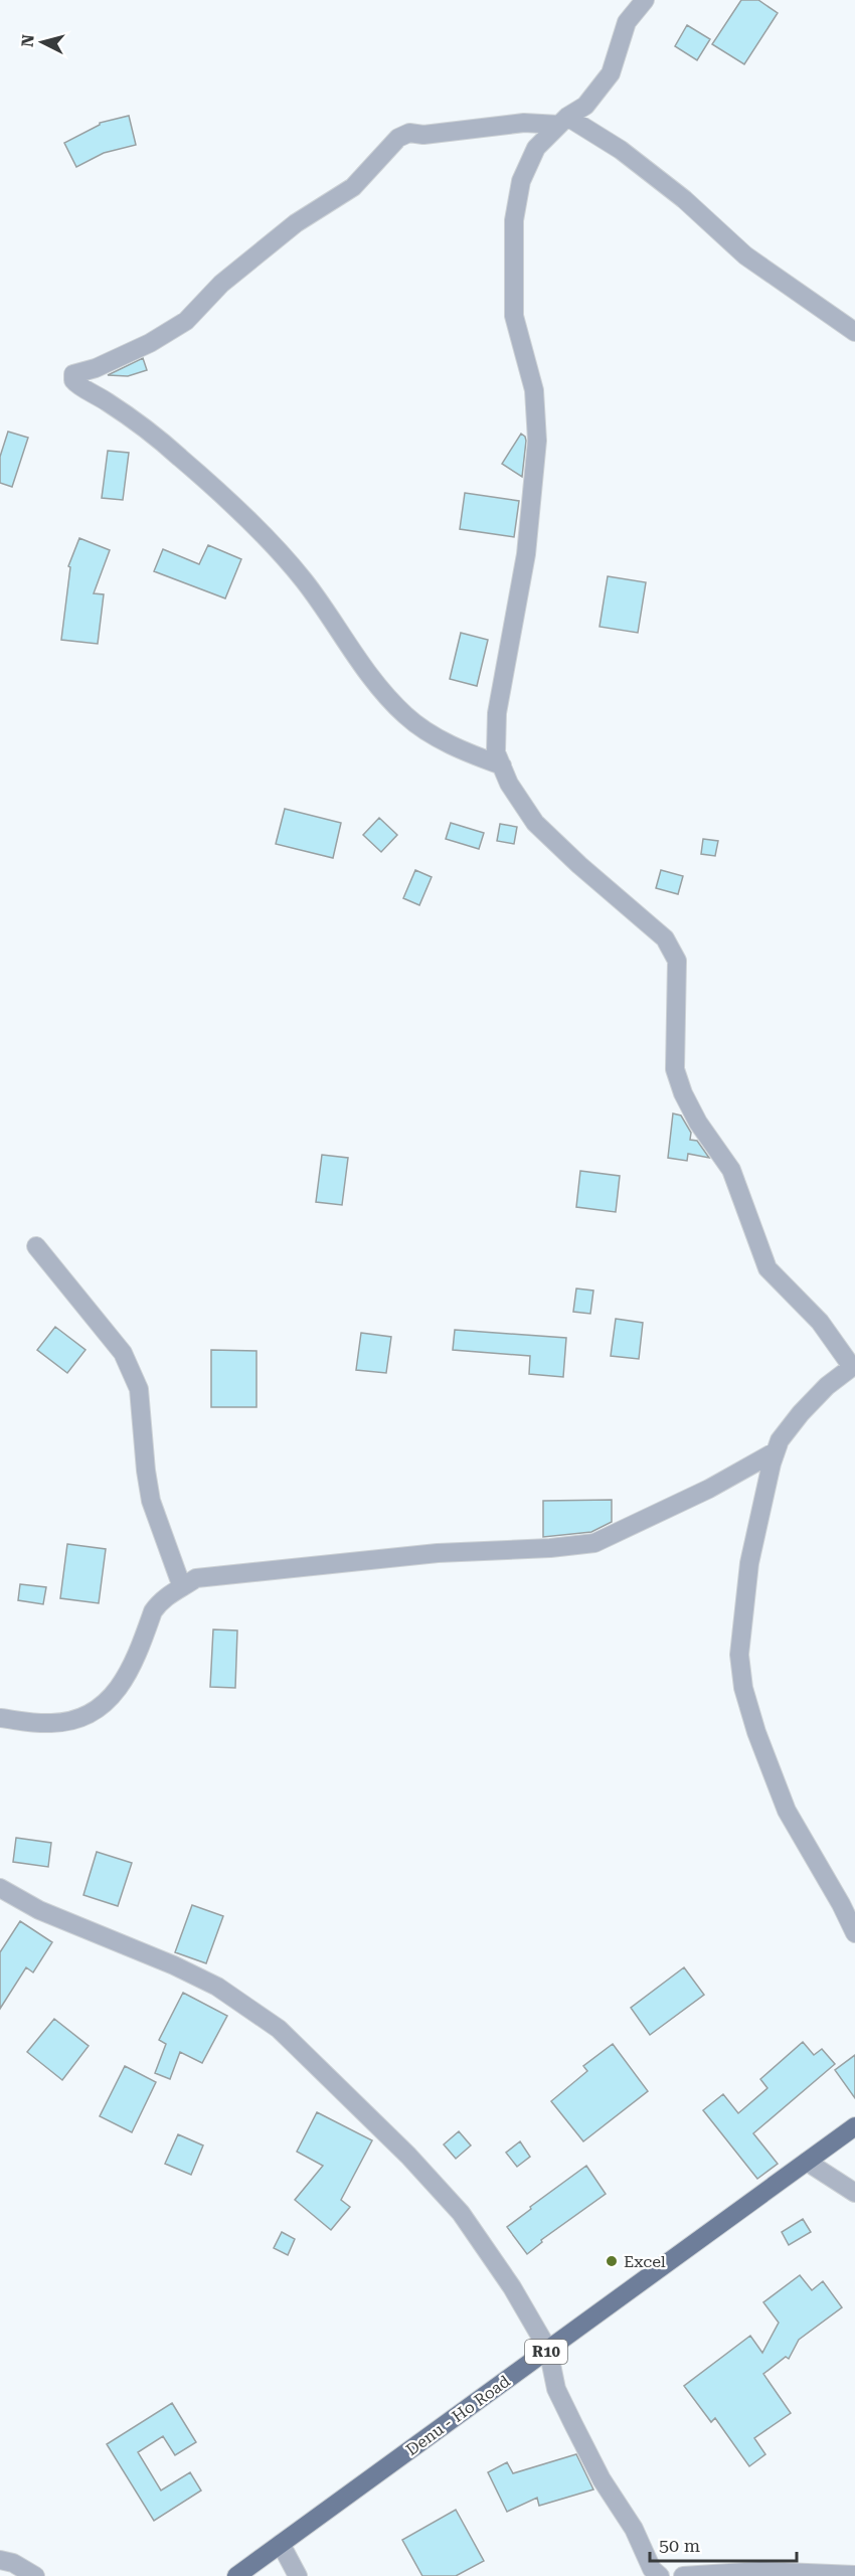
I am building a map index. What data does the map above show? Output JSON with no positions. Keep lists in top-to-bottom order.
{
  "streets": {
    "main road": ["R10", "Denu - Ho Road"]
  },
  "places": ["Excel"],
  "scale_bar": "50 m",
  "north": "left"
}
